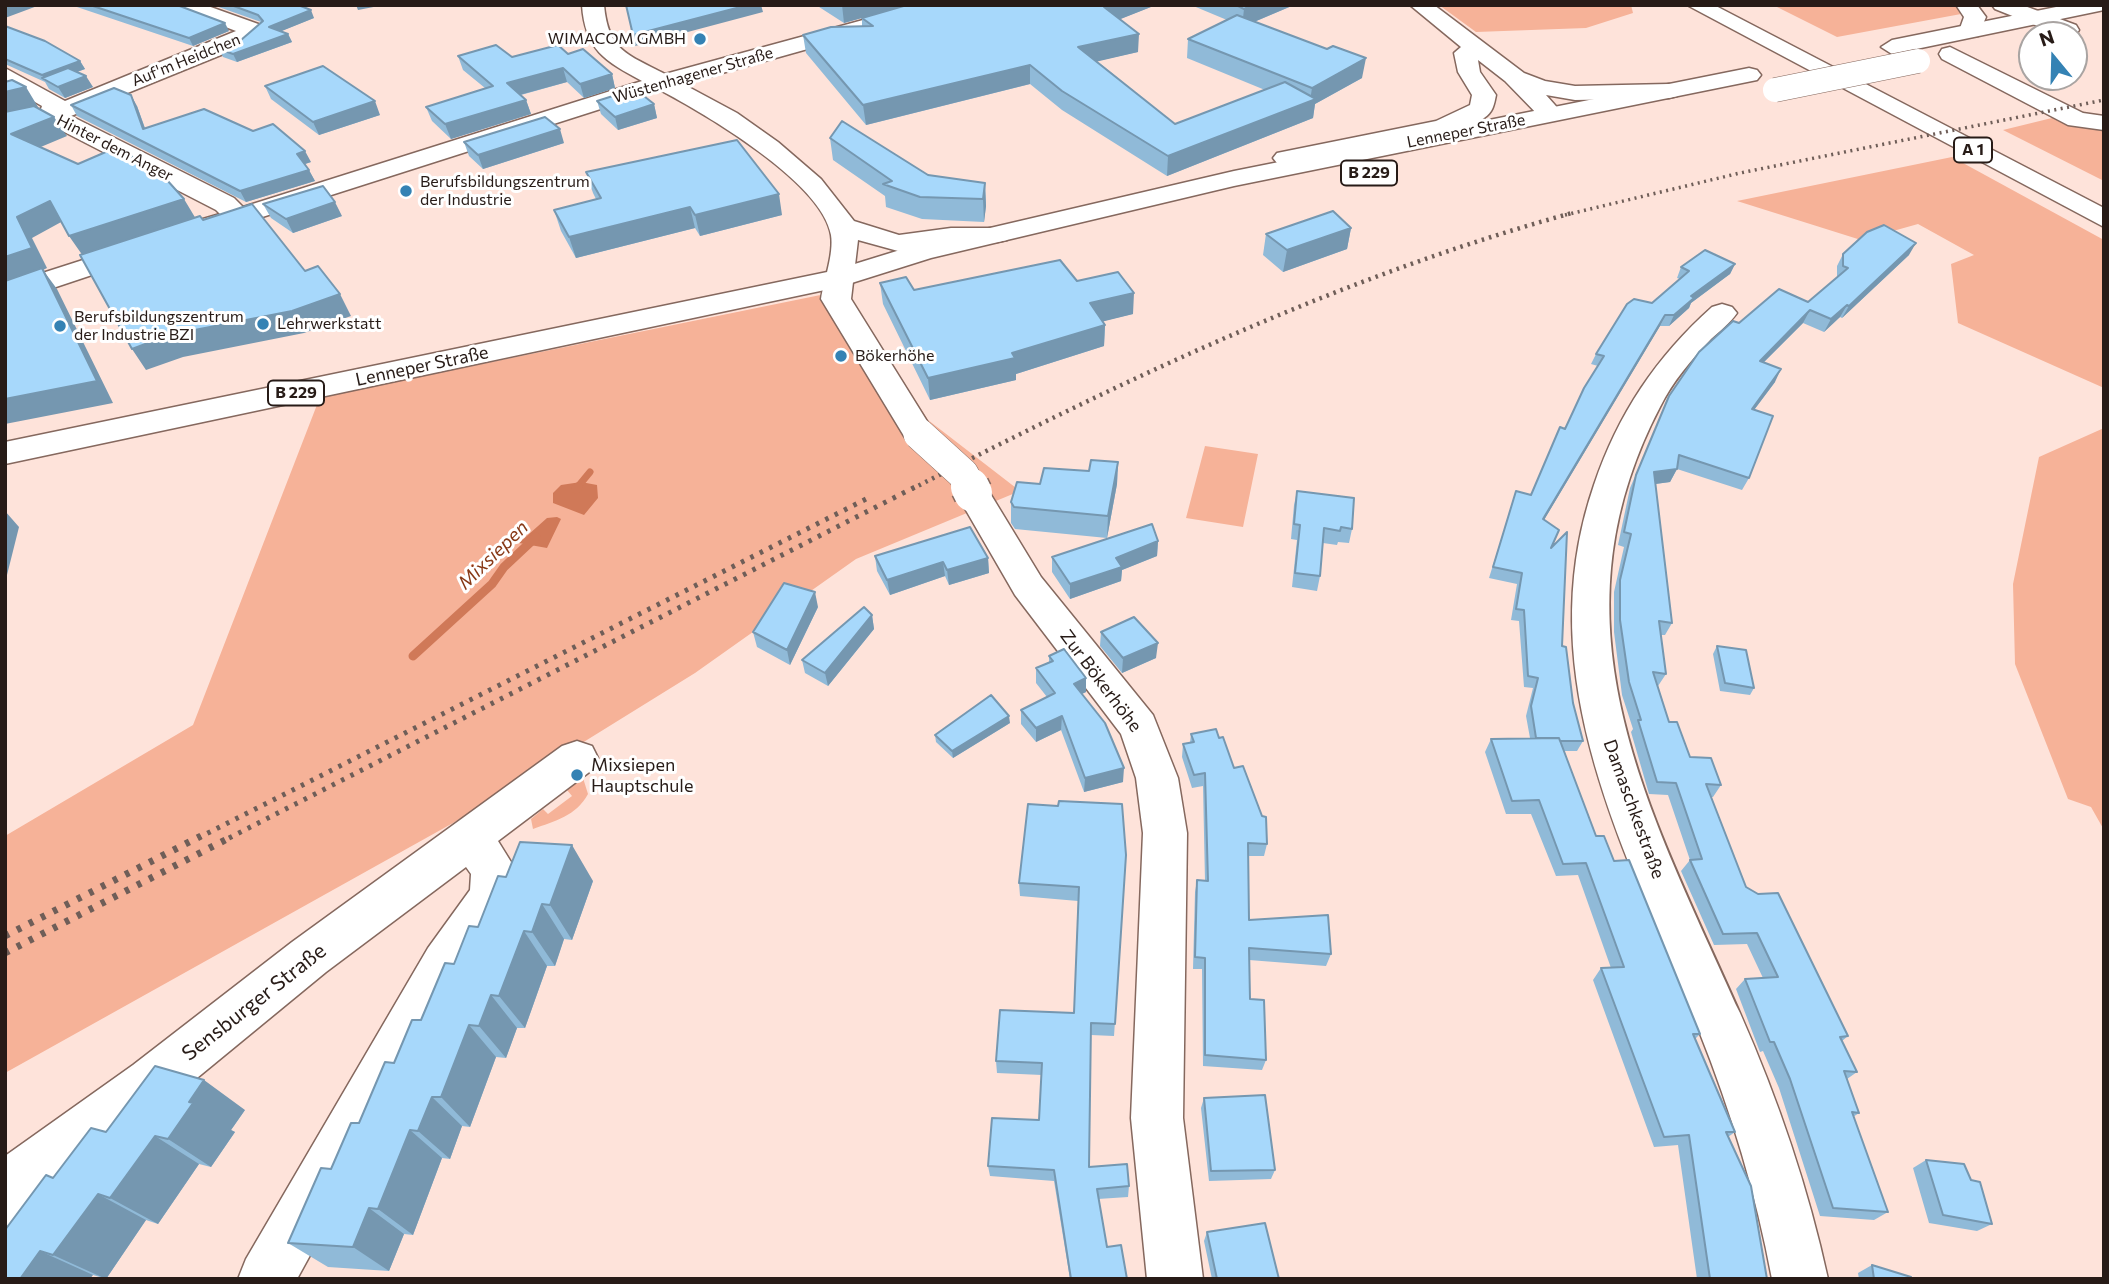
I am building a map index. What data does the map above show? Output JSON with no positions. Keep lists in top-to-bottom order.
{
  "streets": {
    "main road": [
      "Auf'm Heidchen",
      "Wüstenhagener Straße",
      "Lenneper Straße",
      "Hinter dem Anger",
      "A 1",
      "B 229",
      "Zur Bökerhöhe",
      "Damaschkestraße",
      "Sensburger Straße"
    ]
  },
  "crossings": [
    ["Auf'm Heidchen", "Hinter dem Anger"],
    ["Wüstenhagener Straße", "Hinter dem Anger"],
    ["Lenneper Straße", "Zur Bökerhöhe"]
  ],
  "water": ["Mixsiepen"],
  "places": [
    "WIMACOM GMBH",
    "Berufsbildungszentrum der Industrie",
    "Lehrwerkstatt",
    "Berufsbildungszentrum der Industrie BZI",
    "Bökerhöhe",
    "Mixsiepen Hauptschule"
  ],
  "north": "top"
}
